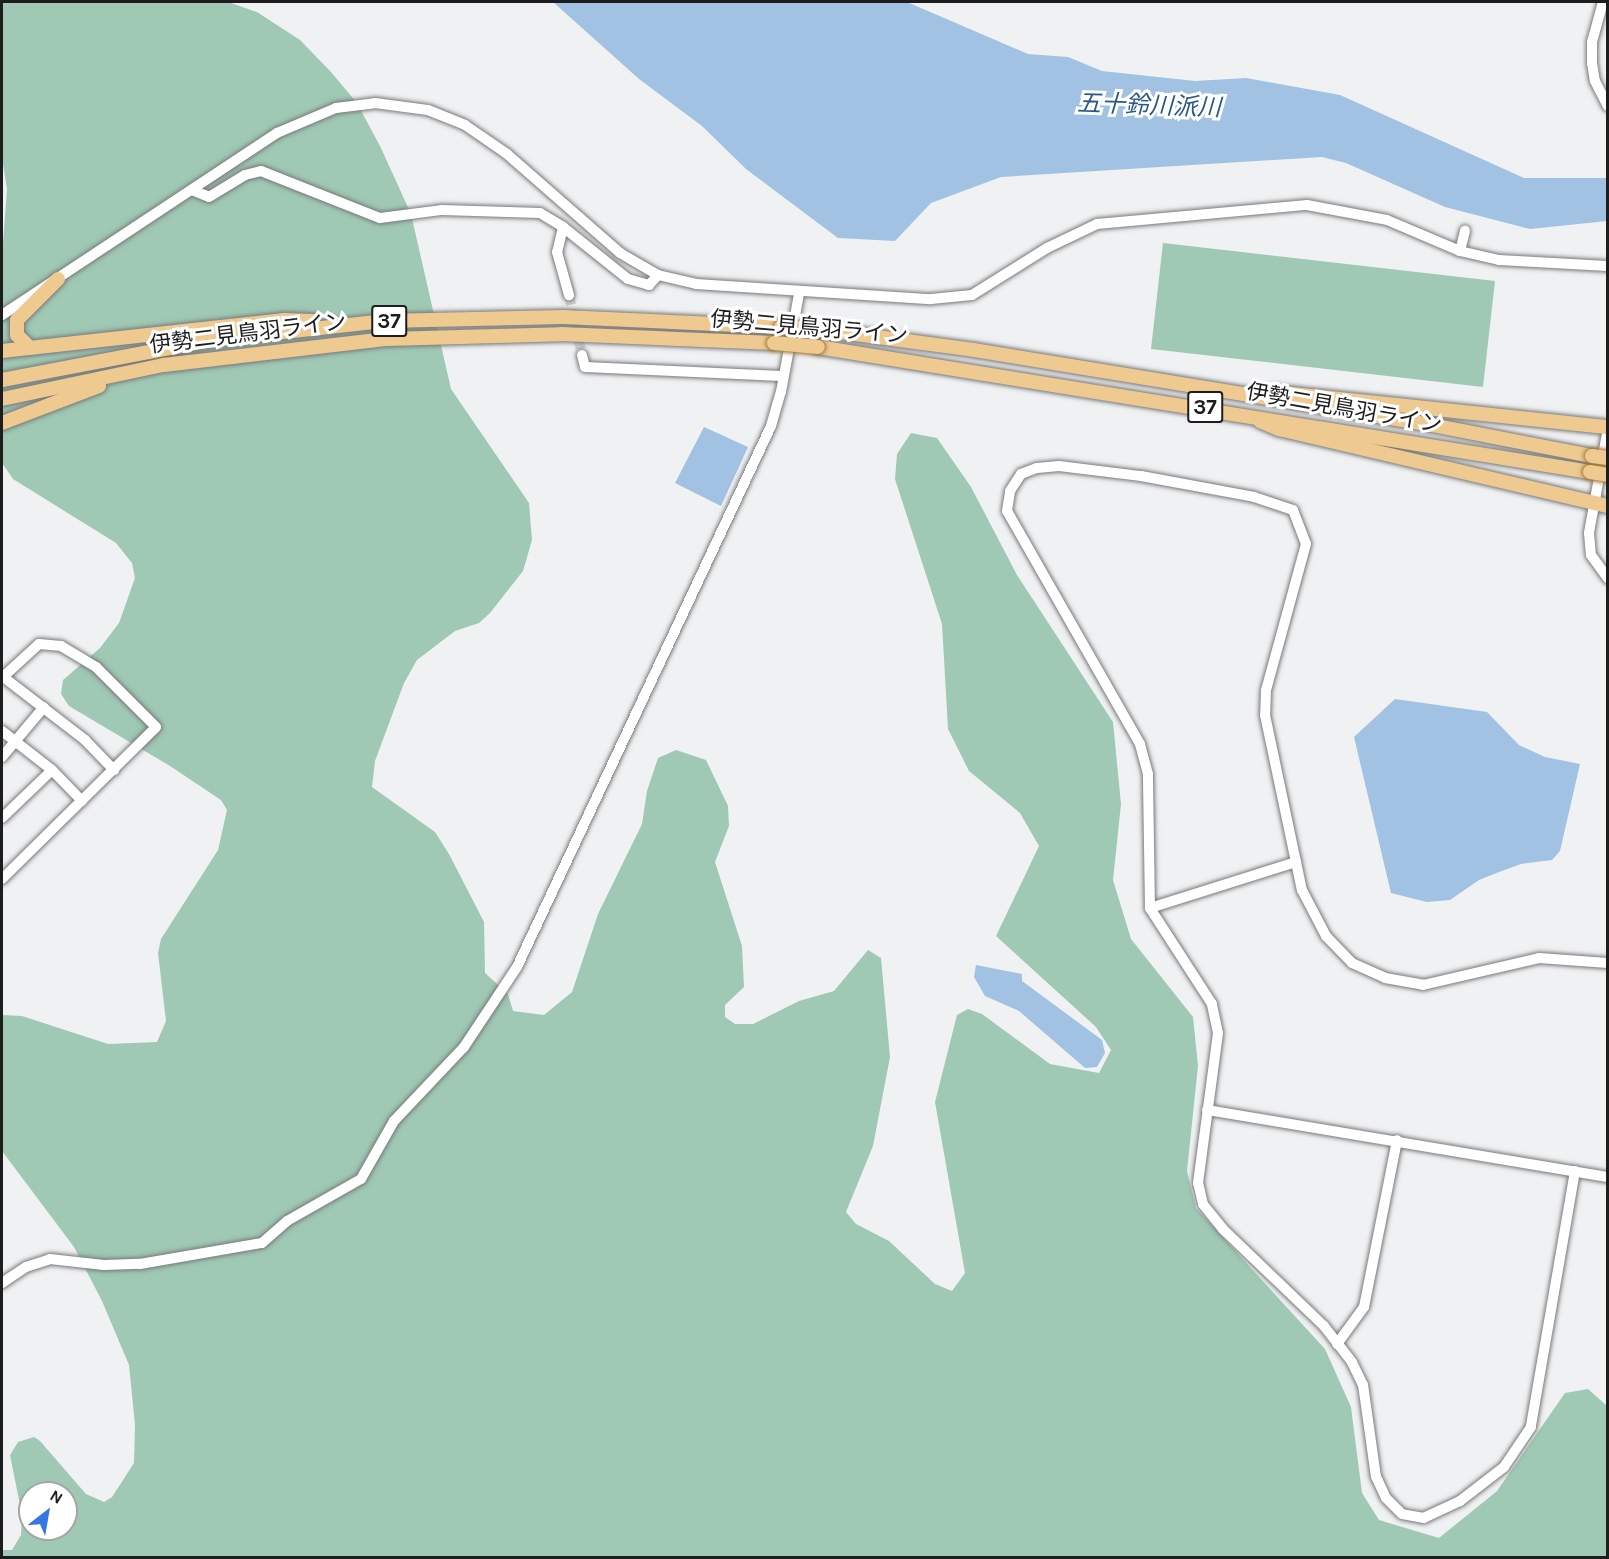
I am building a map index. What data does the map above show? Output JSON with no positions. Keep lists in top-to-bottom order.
{
  "streets": {
    "main road": ["37", "伊勢二見鳥羽ライン"]
  },
  "water": ["五十鈴川派川"],
  "north": "top right"
}
